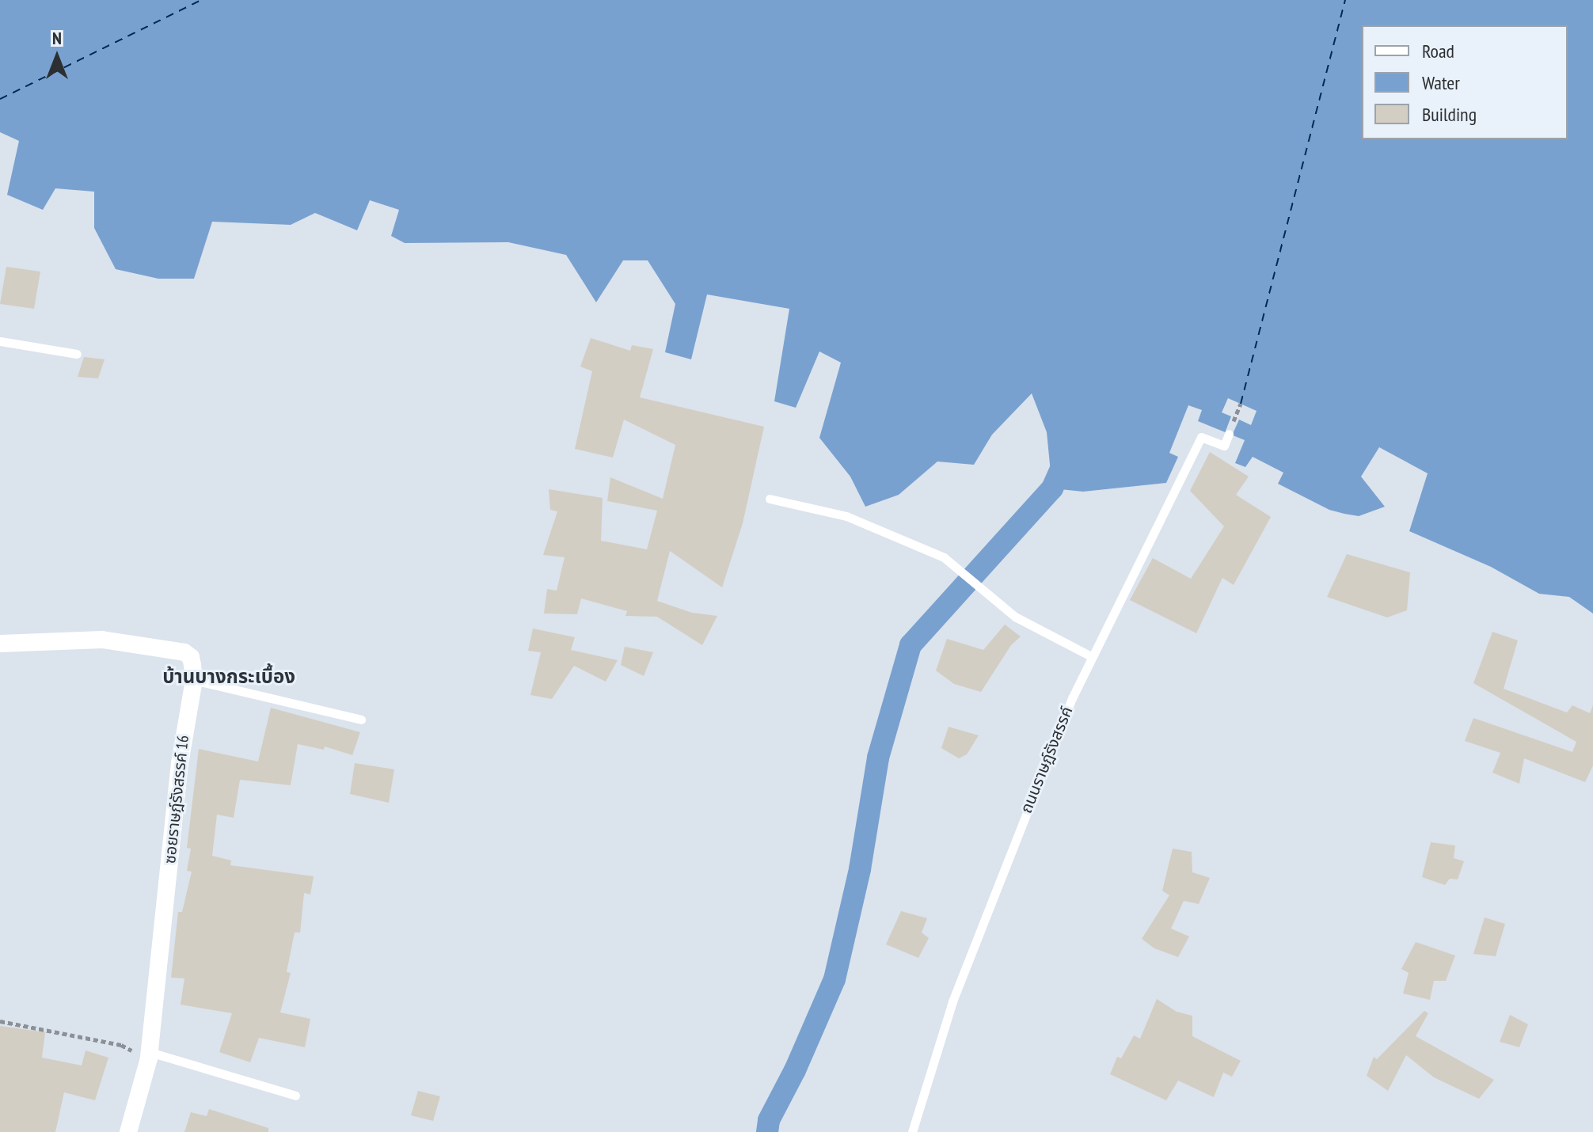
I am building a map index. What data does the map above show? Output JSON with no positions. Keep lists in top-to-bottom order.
{
  "streets": {
    "street": ["ซอยราษฎ์รังสรรค์ 16"],
    "lane": ["ถนนราษฎ์รังสรรค์"]
  },
  "districts": ["บ้านบางกระเบื้อง"],
  "legend": ["Road", "Water", "Building"],
  "north": "top"
}
